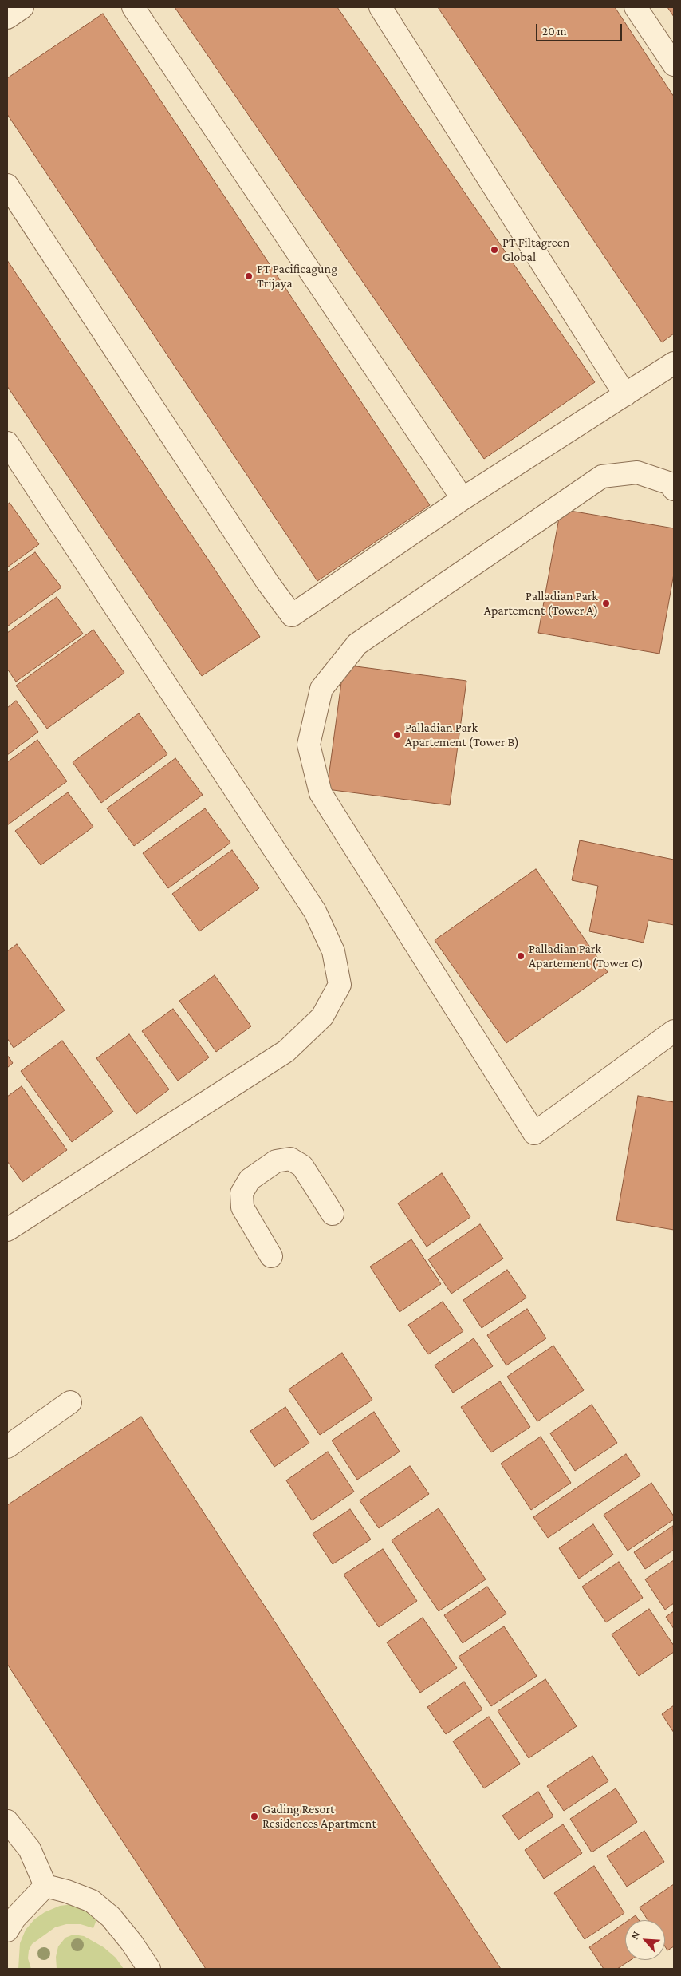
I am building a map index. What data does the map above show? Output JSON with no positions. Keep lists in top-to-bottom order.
{
  "places": [
    "PT Filtagreen Global",
    "PT Pacificagung Trijaya",
    "Palladian Park Apartement (Tower A)",
    "Palladian Park Apartement (Tower B)",
    "Palladian Park Apartement (Tower C)",
    "Gading Resort Residences Apartment"
  ],
  "scale_bar": "20 m",
  "north": "top left"
}
